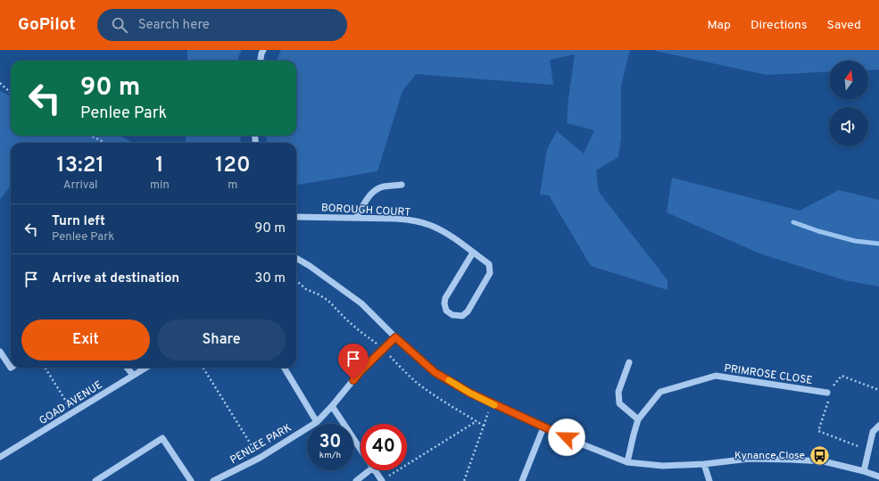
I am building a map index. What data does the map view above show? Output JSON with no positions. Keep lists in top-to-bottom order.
{
  "streets": {
    "street": [
      "BOROUGH COURT",
      "PRIMROSE CLOSE",
      "GOAD AVENUE",
      "PENLEE PARK"
    ]
  },
  "places": {
    "bus stop": ["Kynance Close"]
  },
  "north": "top",
  "page": {
    "header": "GoPilot",
    "search": "Search here",
    "nav": ["Map", "Directions", "Saved"],
    "turn": ["90 m", "Penlee Park"],
    "eta": [
      "13:21",
      "Arrival",
      "1",
      "min",
      "120",
      "m"
    ],
    "list": [
      {
        "name": "Turn left",
        "note": "Penlee Park",
        "value": "90 m"
      },
      {
        "name": "Arrive at destination",
        "value": "30 m"
      }
    ],
    "buttons": ["Exit", "Share"],
    "speed": "30 km/h",
    "limit": "40"
  }
}
